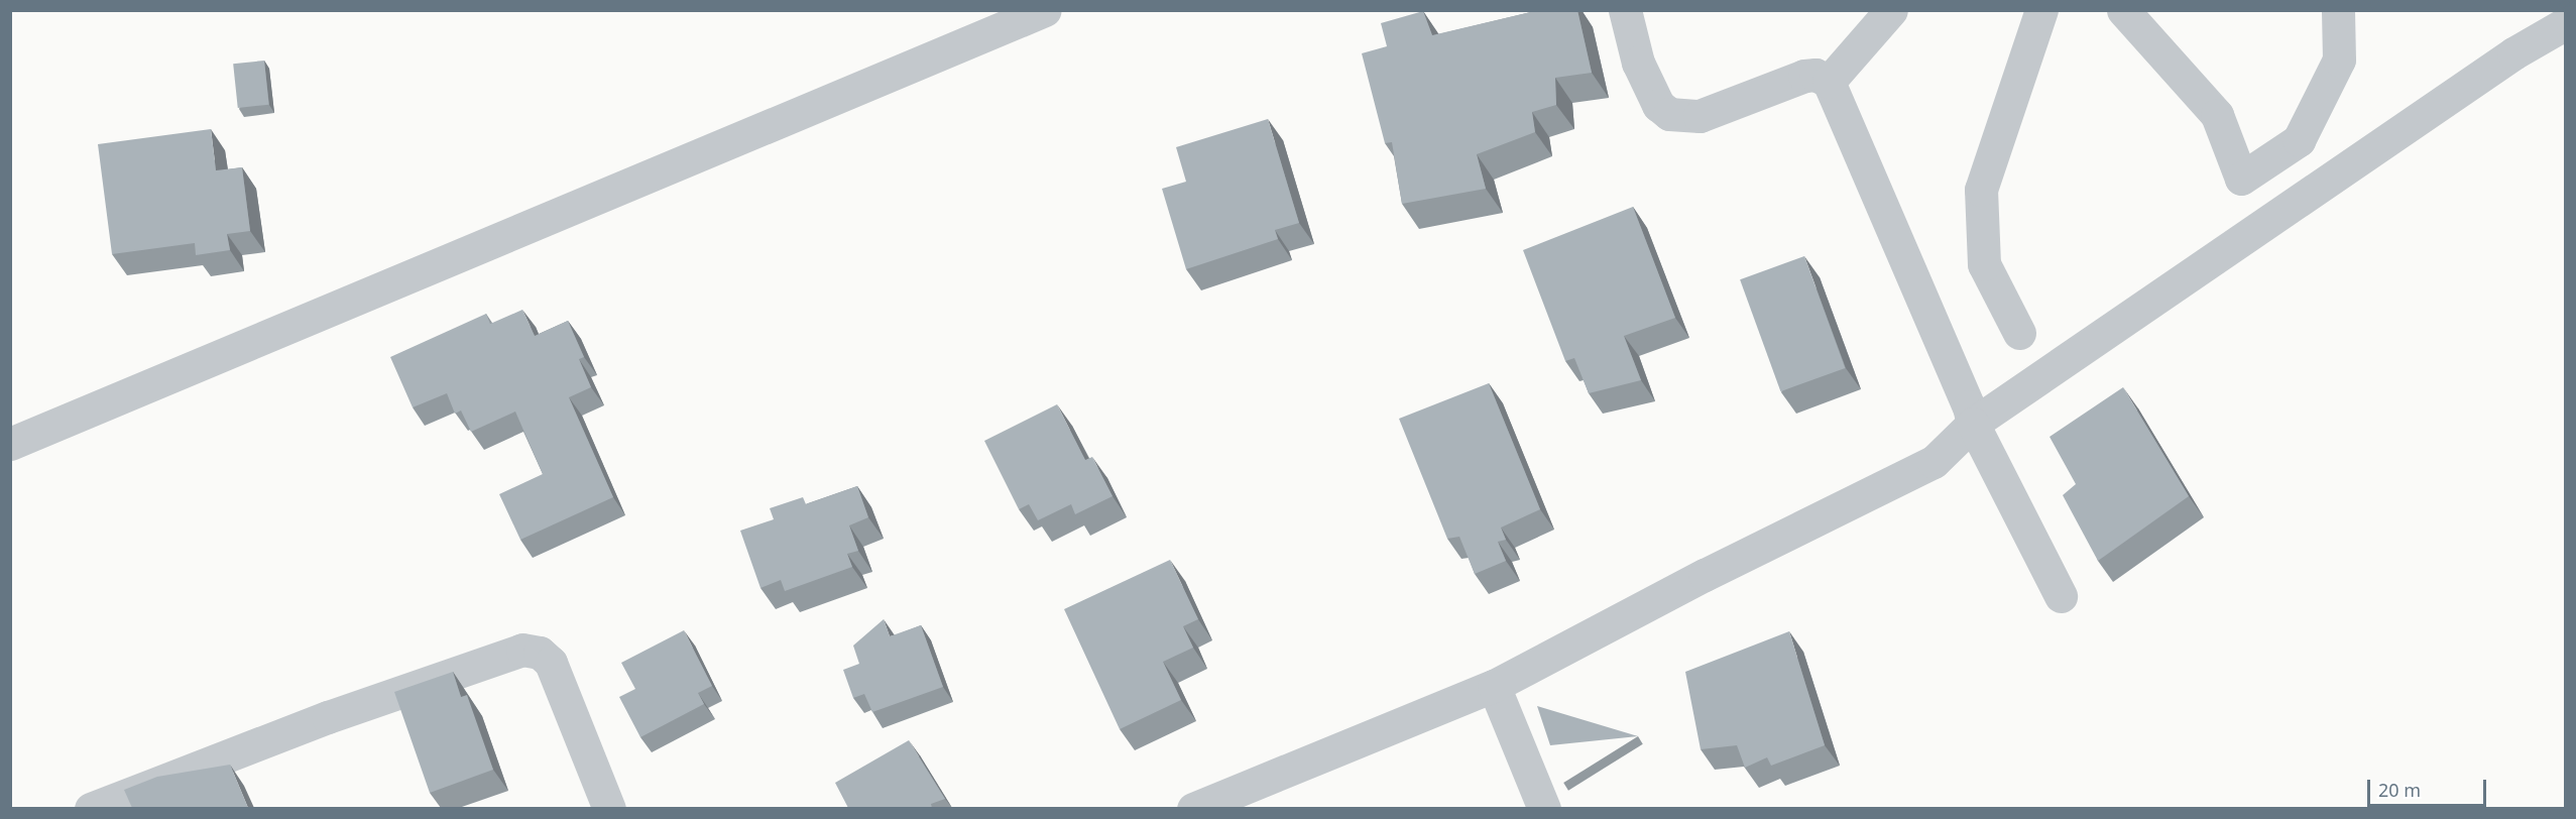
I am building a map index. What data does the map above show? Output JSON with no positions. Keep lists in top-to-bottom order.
{
  "scale_bar": "20 m"
}
